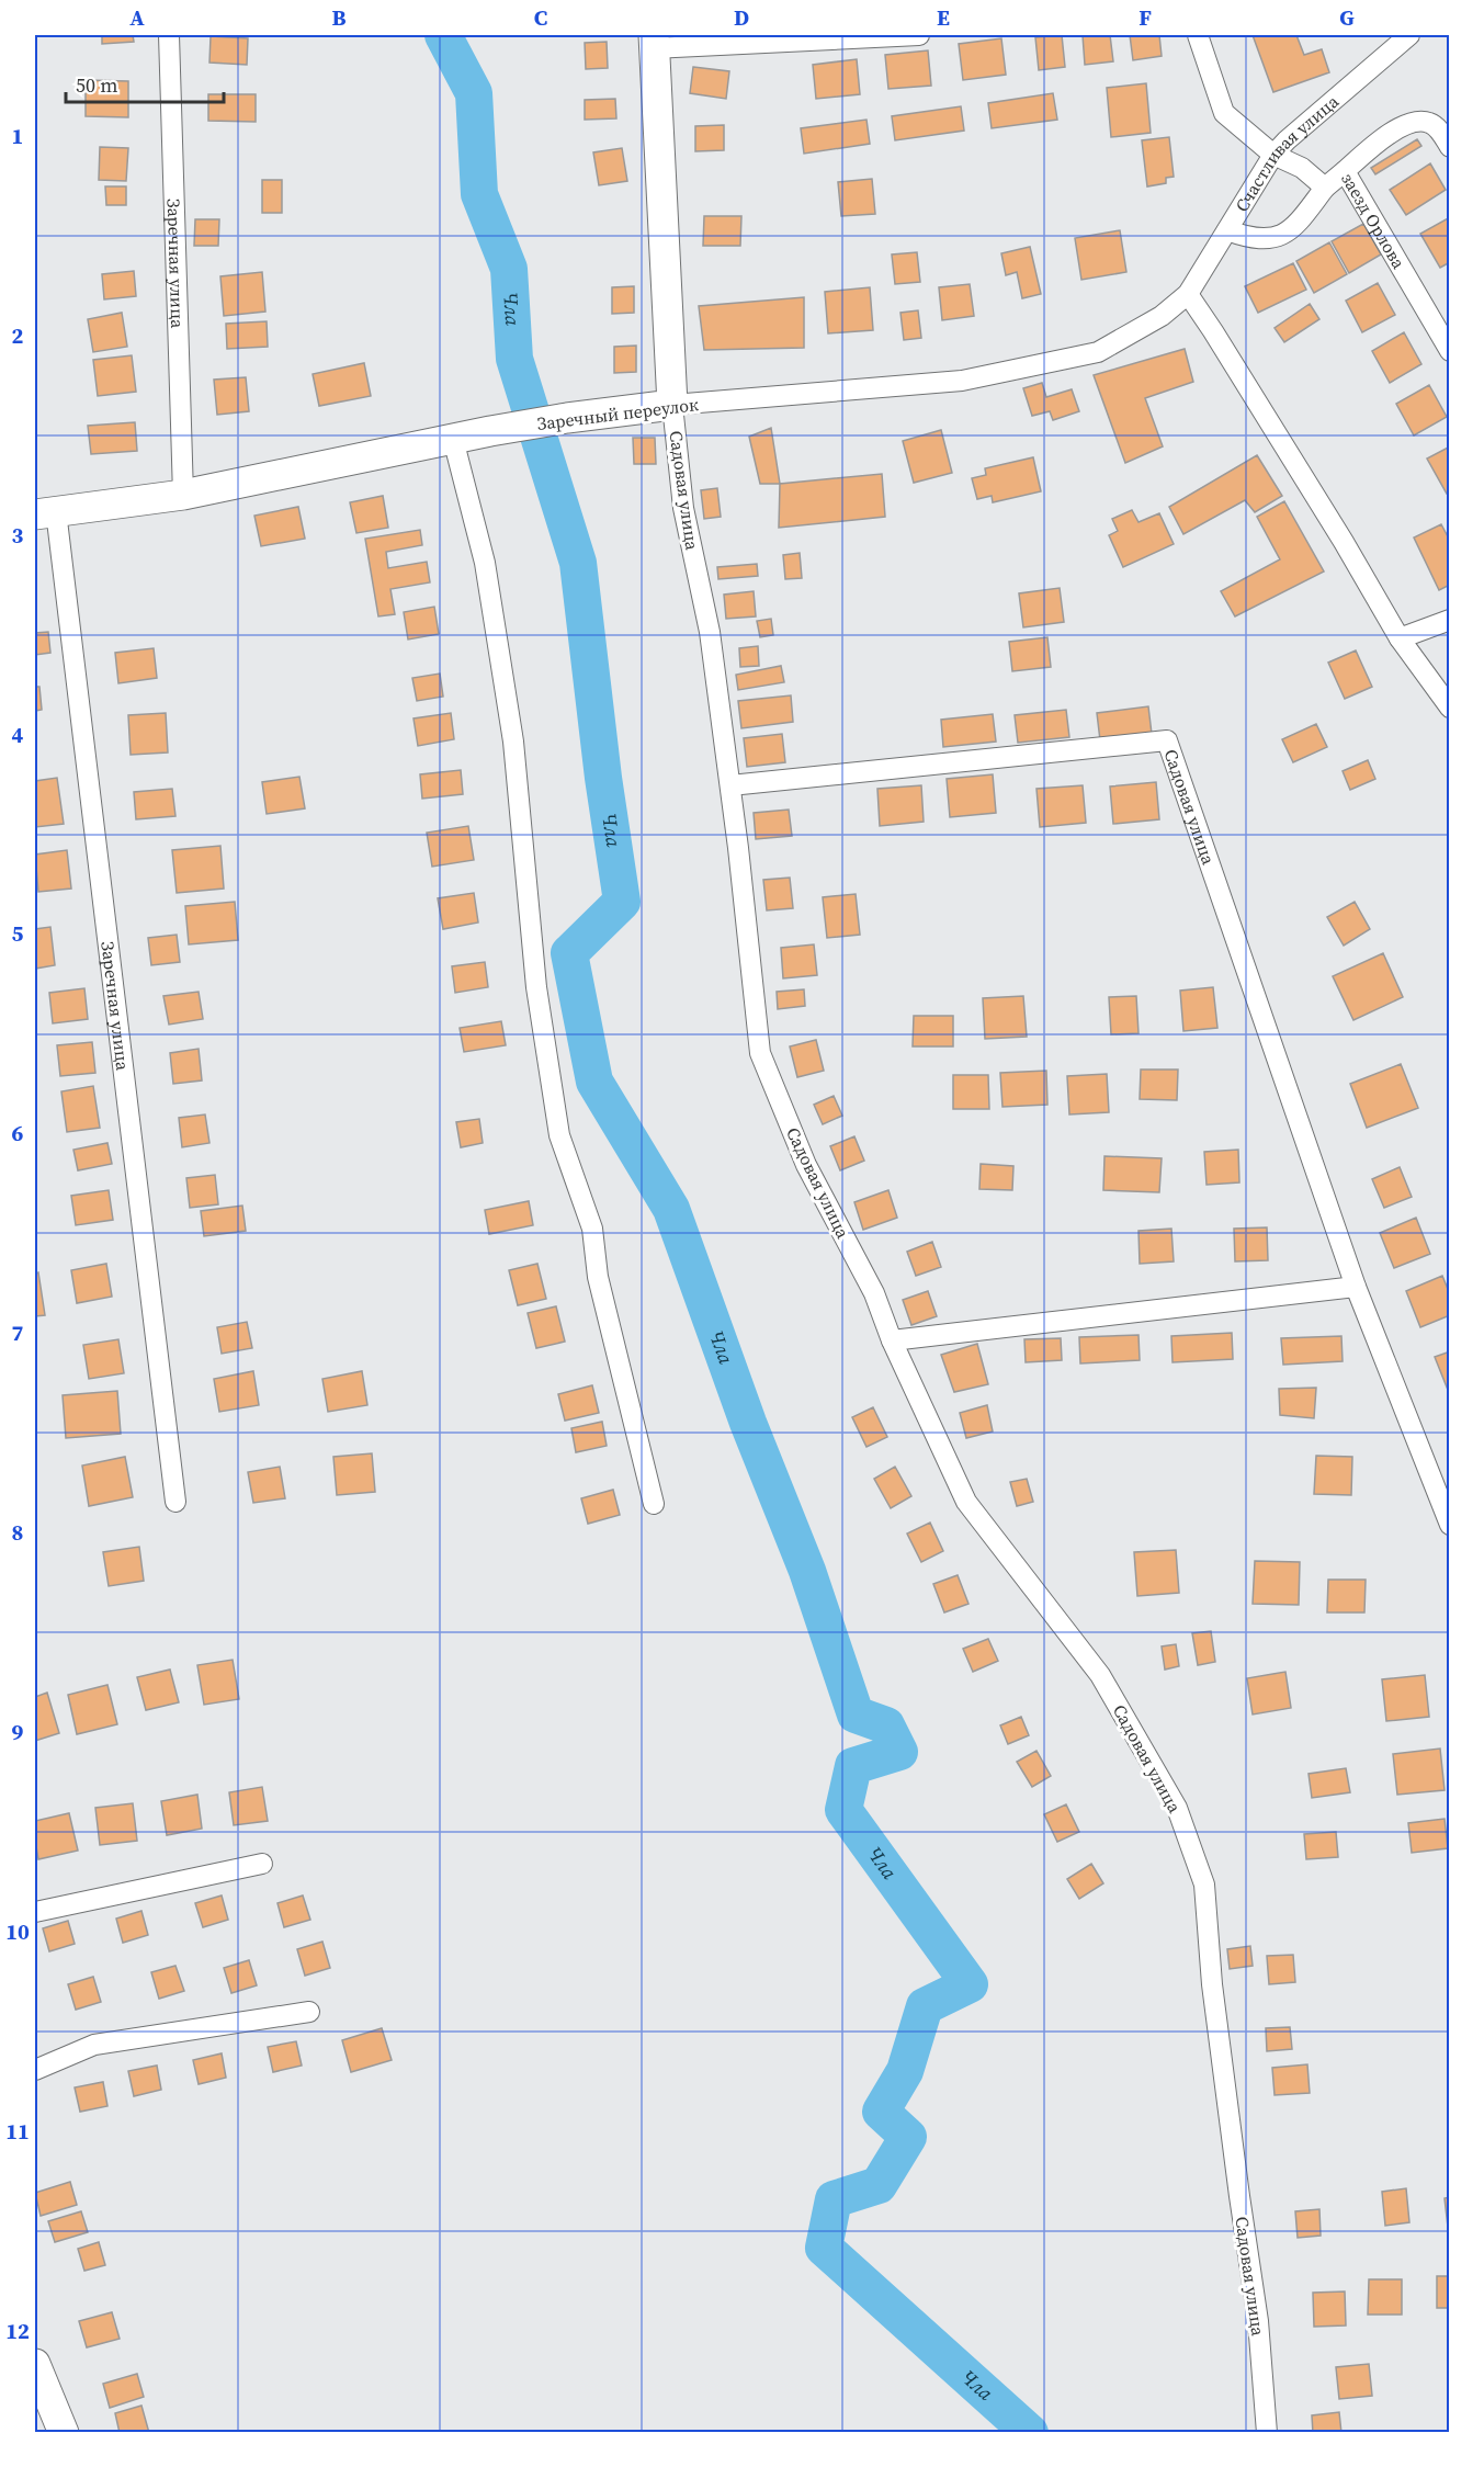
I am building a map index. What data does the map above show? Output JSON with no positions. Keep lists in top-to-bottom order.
{
  "streets": {
    "street": [
      "Счастливая улица",
      "заезд Орлова",
      "Заречная улица",
      "Заречный переулок",
      "Садовая улица"
    ]
  },
  "crossings": [
    ["Счастливая улица", "Заречный переулок"],
    ["Заречная улица", "Заречный переулок"],
    ["Заречный переулок", "Садовая улица"]
  ],
  "water": ["Чла"],
  "scale_bar": "50 m",
  "grid": {
    "columns": [
      "A",
      "B",
      "C",
      "D",
      "E",
      "F",
      "G"
    ],
    "rows": [
      "1",
      "2",
      "3",
      "4",
      "5",
      "6",
      "7",
      "8",
      "9",
      "10",
      "11",
      "12"
    ]
  }
}
